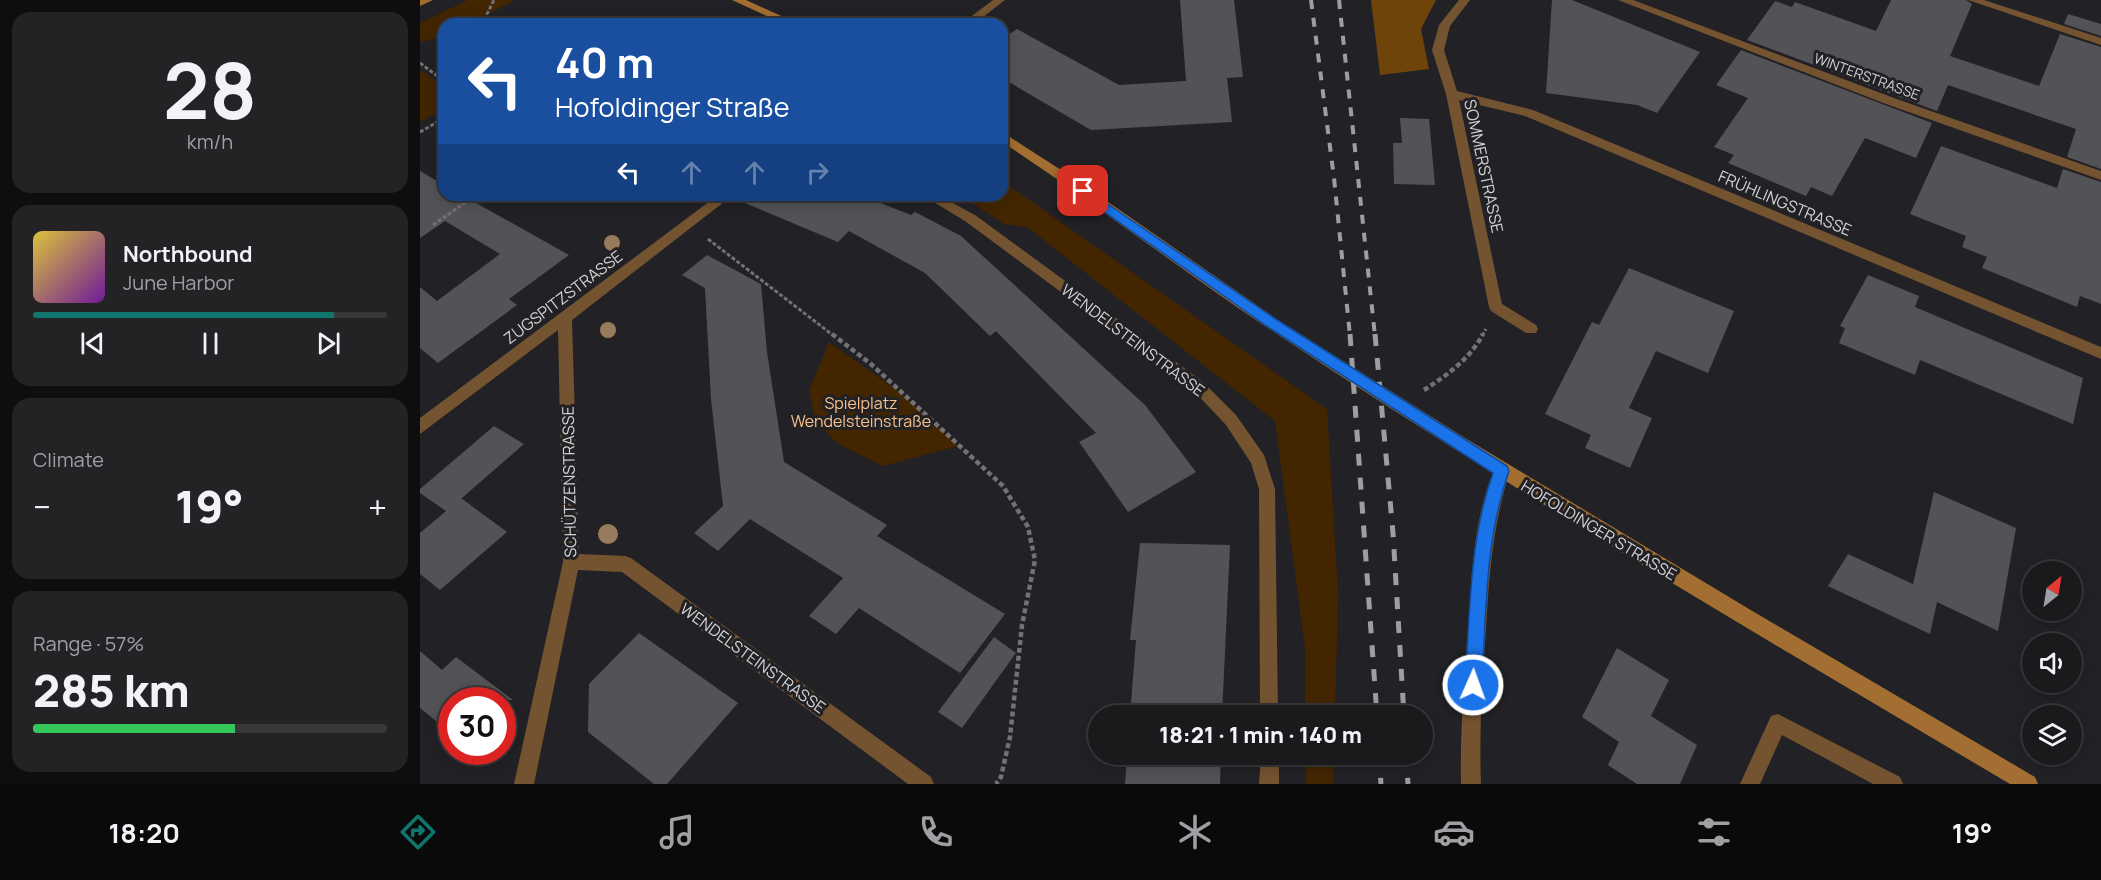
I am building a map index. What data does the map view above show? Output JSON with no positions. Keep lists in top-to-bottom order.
{
  "streets": {
    "main road": ["HOFOLDINGER STRASSE"],
    "street": [
      "WINTERSTRASSE",
      "SOMMERSTRASSE",
      "FRÜHLINGSTRASSE",
      "ZUGSPITZSTRASSE",
      "WENDELSTEINSTRASSE",
      "SCHÜTZENSTRASSE"
    ]
  },
  "crossings": [
    ["SOMMERSTRASSE", "FRÜHLINGSTRASSE"],
    ["ZUGSPITZSTRASSE", "SCHÜTZENSTRASSE"],
    ["WENDELSTEINSTRASSE", "SCHÜTZENSTRASSE"]
  ],
  "parks": ["Spielplatz Wendelsteinstraße"],
  "north": "top right",
  "page": {
    "tile": [
      ["28", "km/h"],
      "Climate",
      ["Range · 57%", "285 km"]
    ],
    "turn": ["40 m", "Hofoldinger Straße"],
    "song": ["Northbound", "June Harbor"],
    "heat": ["−", "19°", "+"],
    "limit": "30",
    "trip": "18:21 · 1 min · 140 m",
    "tabs": ["18:20", "19°"]
  }
}
